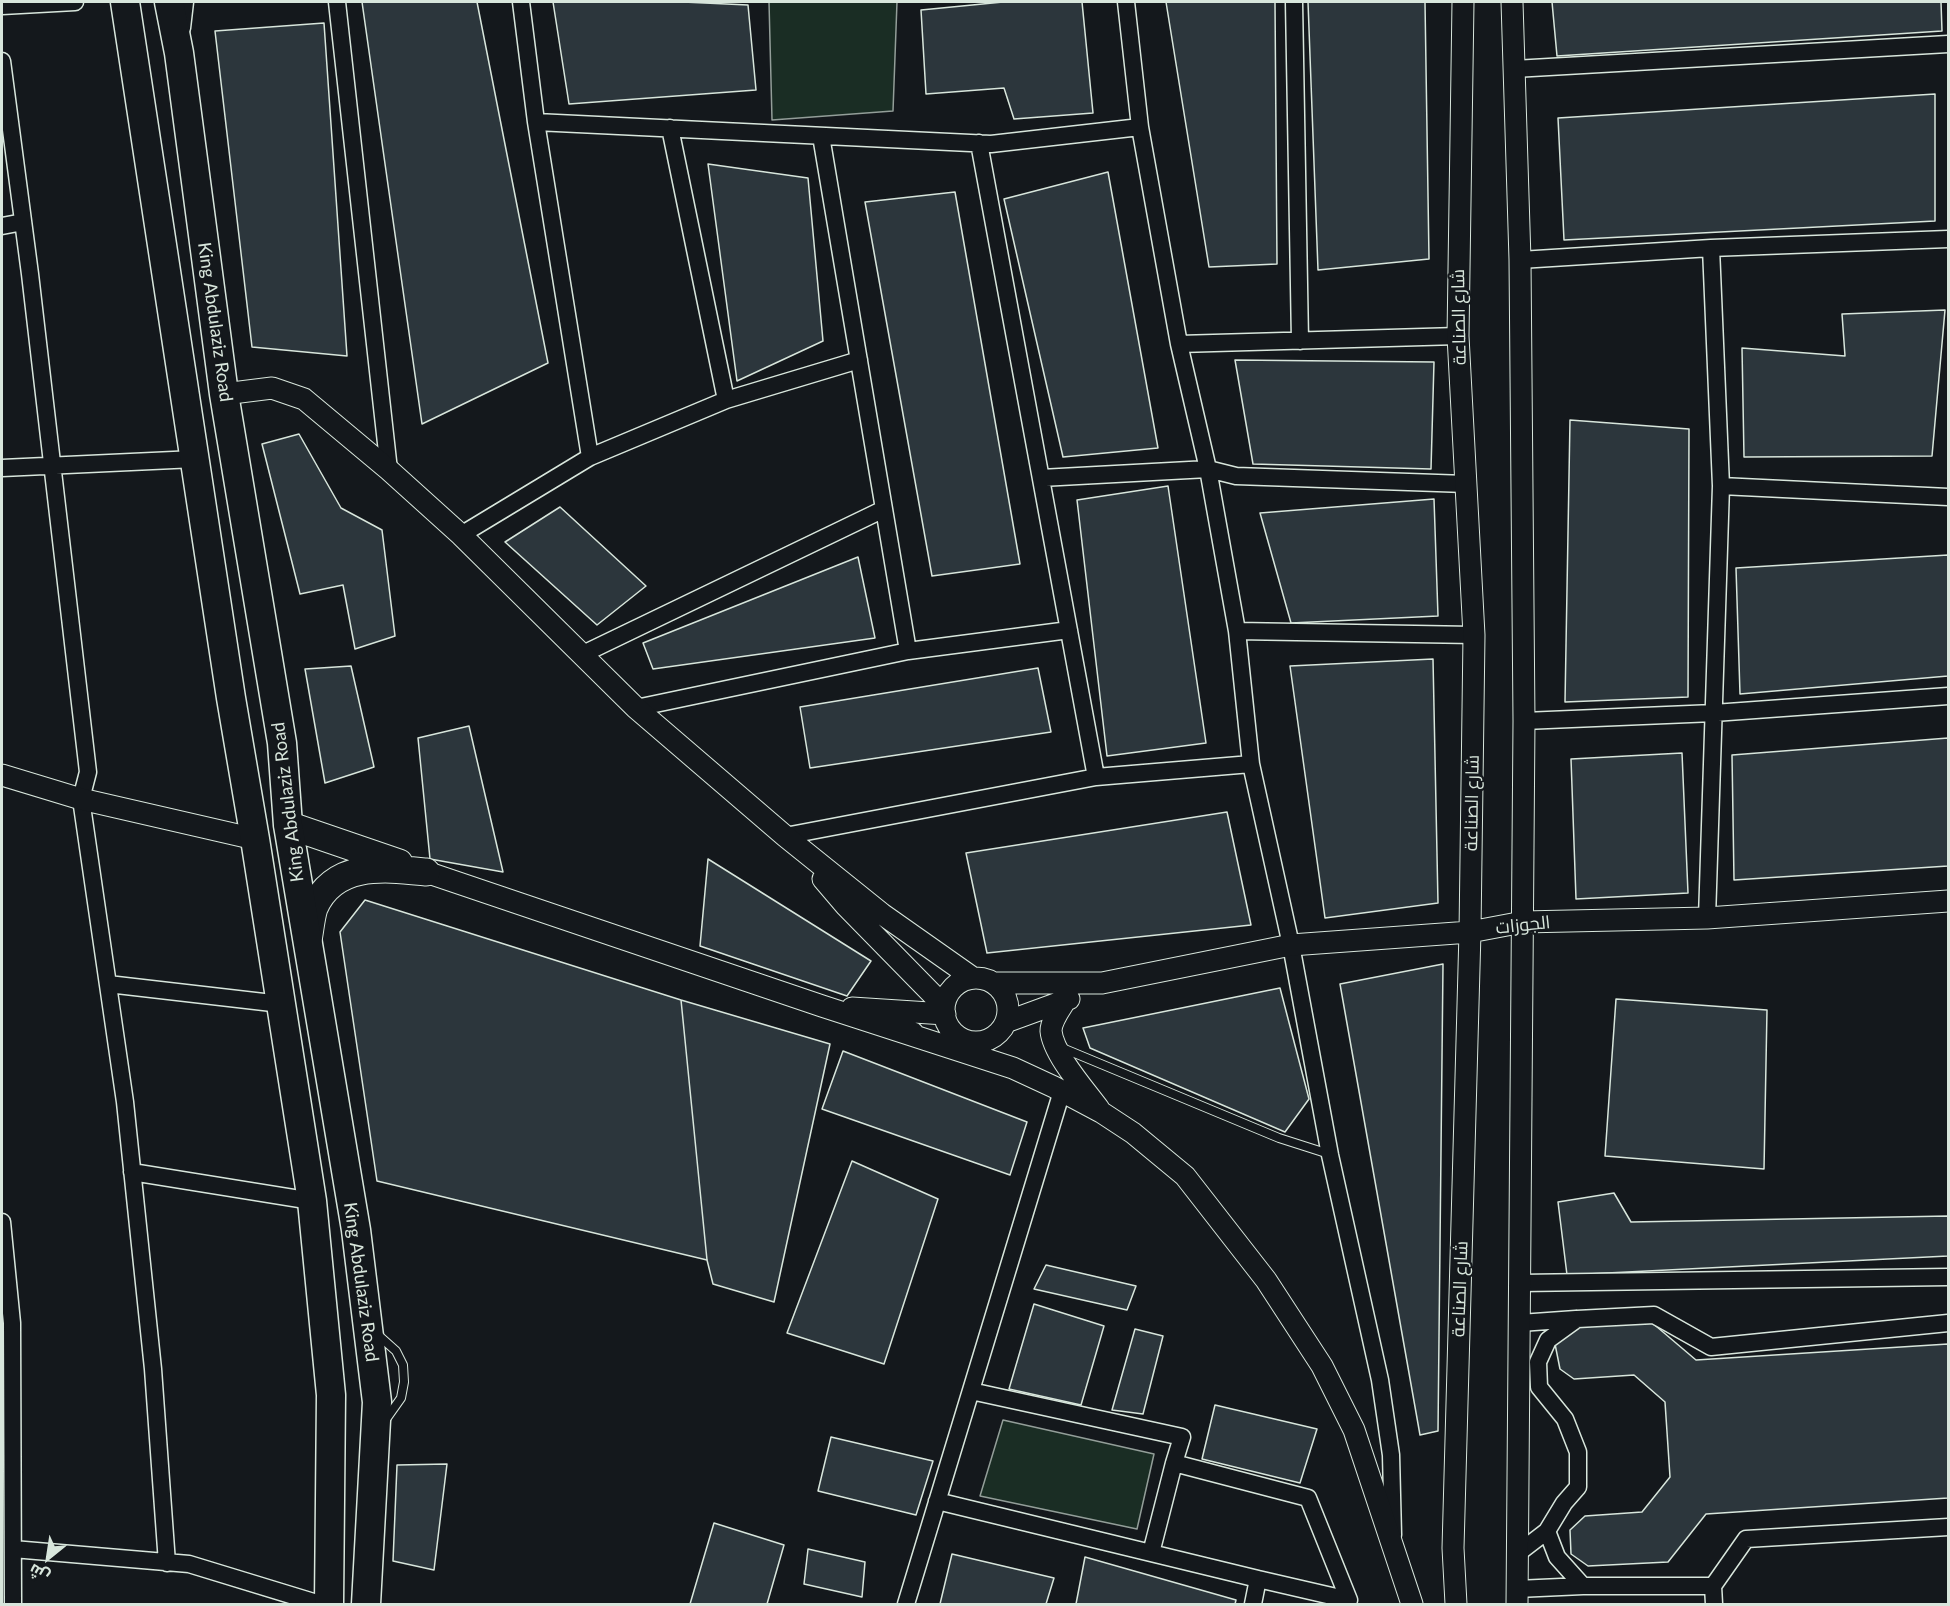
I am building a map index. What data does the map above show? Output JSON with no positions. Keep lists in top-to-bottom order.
{
  "streets": {
    "highway": ["King Abdulaziz Road"],
    "street": ["شارع الصناعة", "الجوزات"]
  },
  "crossings": [
    ["شارع الصناعة", "الجوزات"]
  ],
  "north": "bottom left"
}
